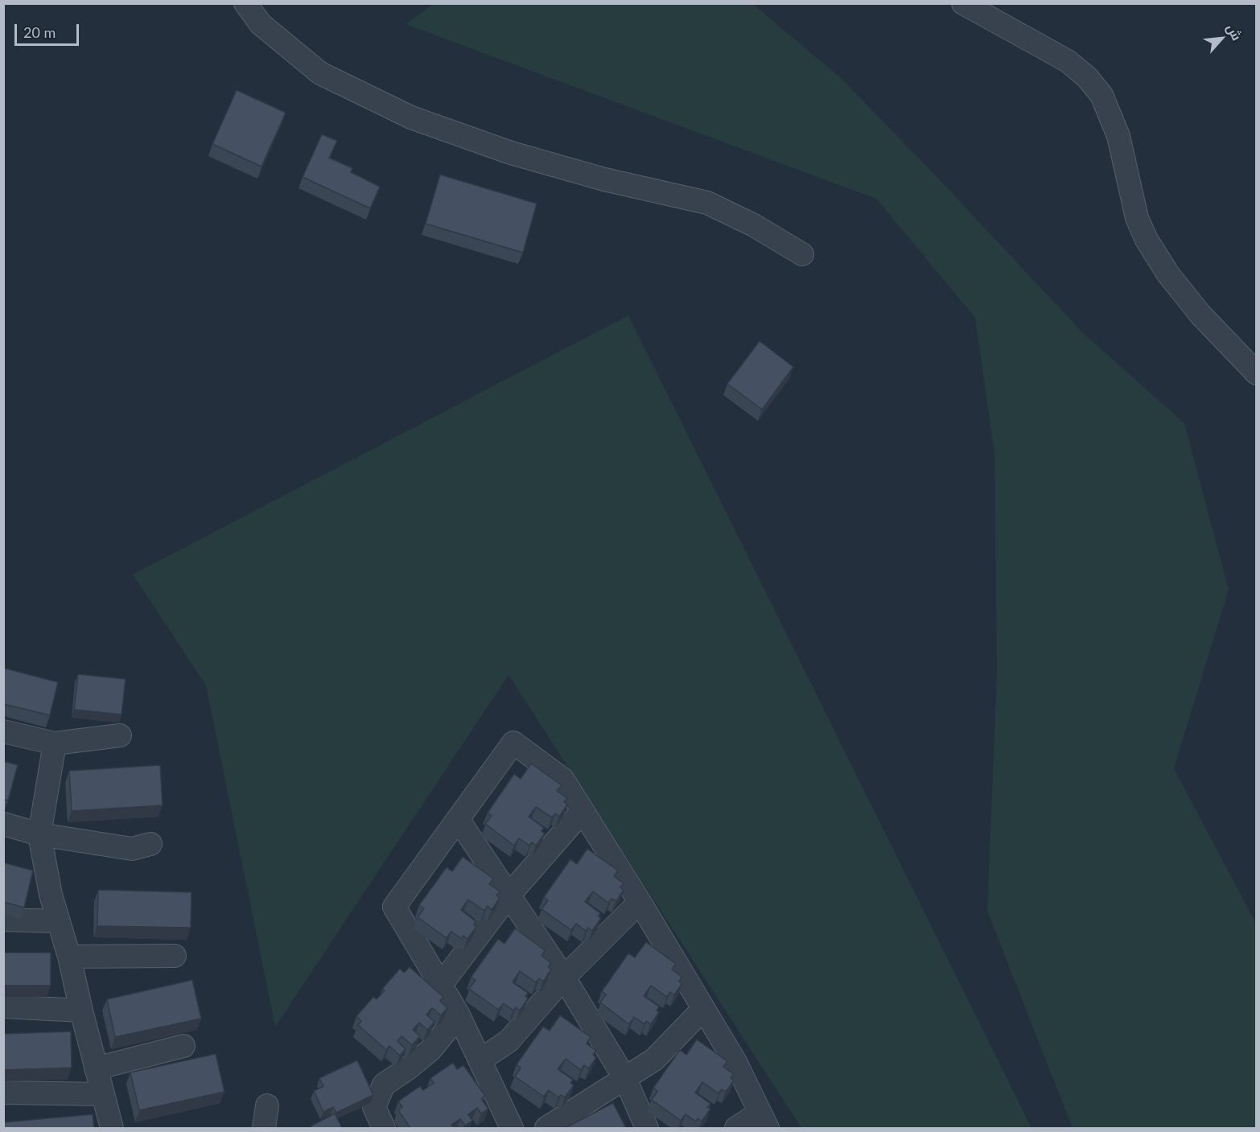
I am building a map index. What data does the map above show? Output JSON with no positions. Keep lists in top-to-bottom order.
{
  "scale_bar": "20 m",
  "north": "top right"
}
